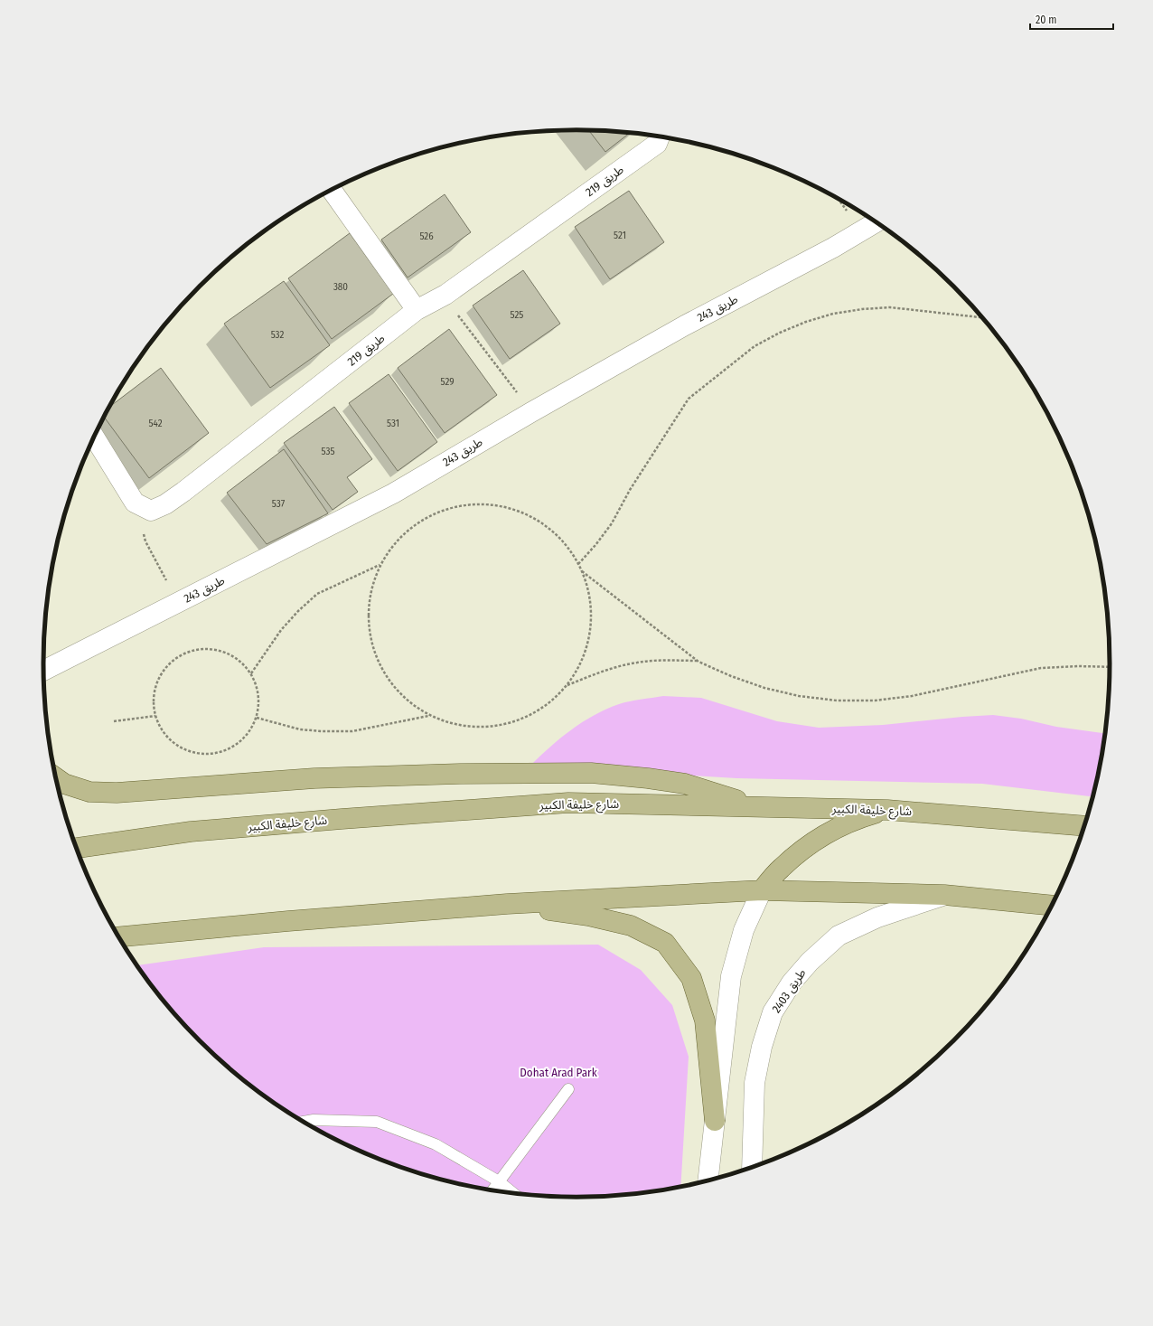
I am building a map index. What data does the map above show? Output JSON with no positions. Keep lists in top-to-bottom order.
{
  "streets": {
    "main road": ["شارع خليفة الكبير"],
    "street": ["طريق 219", "طريق 243", "طريق 2403"]
  },
  "parks": ["Dohat Arad Park"],
  "house_numbers": [
    "521",
    "526",
    "380",
    "525",
    "532",
    "529",
    "542",
    "531",
    "535",
    "537"
  ],
  "scale_bar": "20 m"
}
